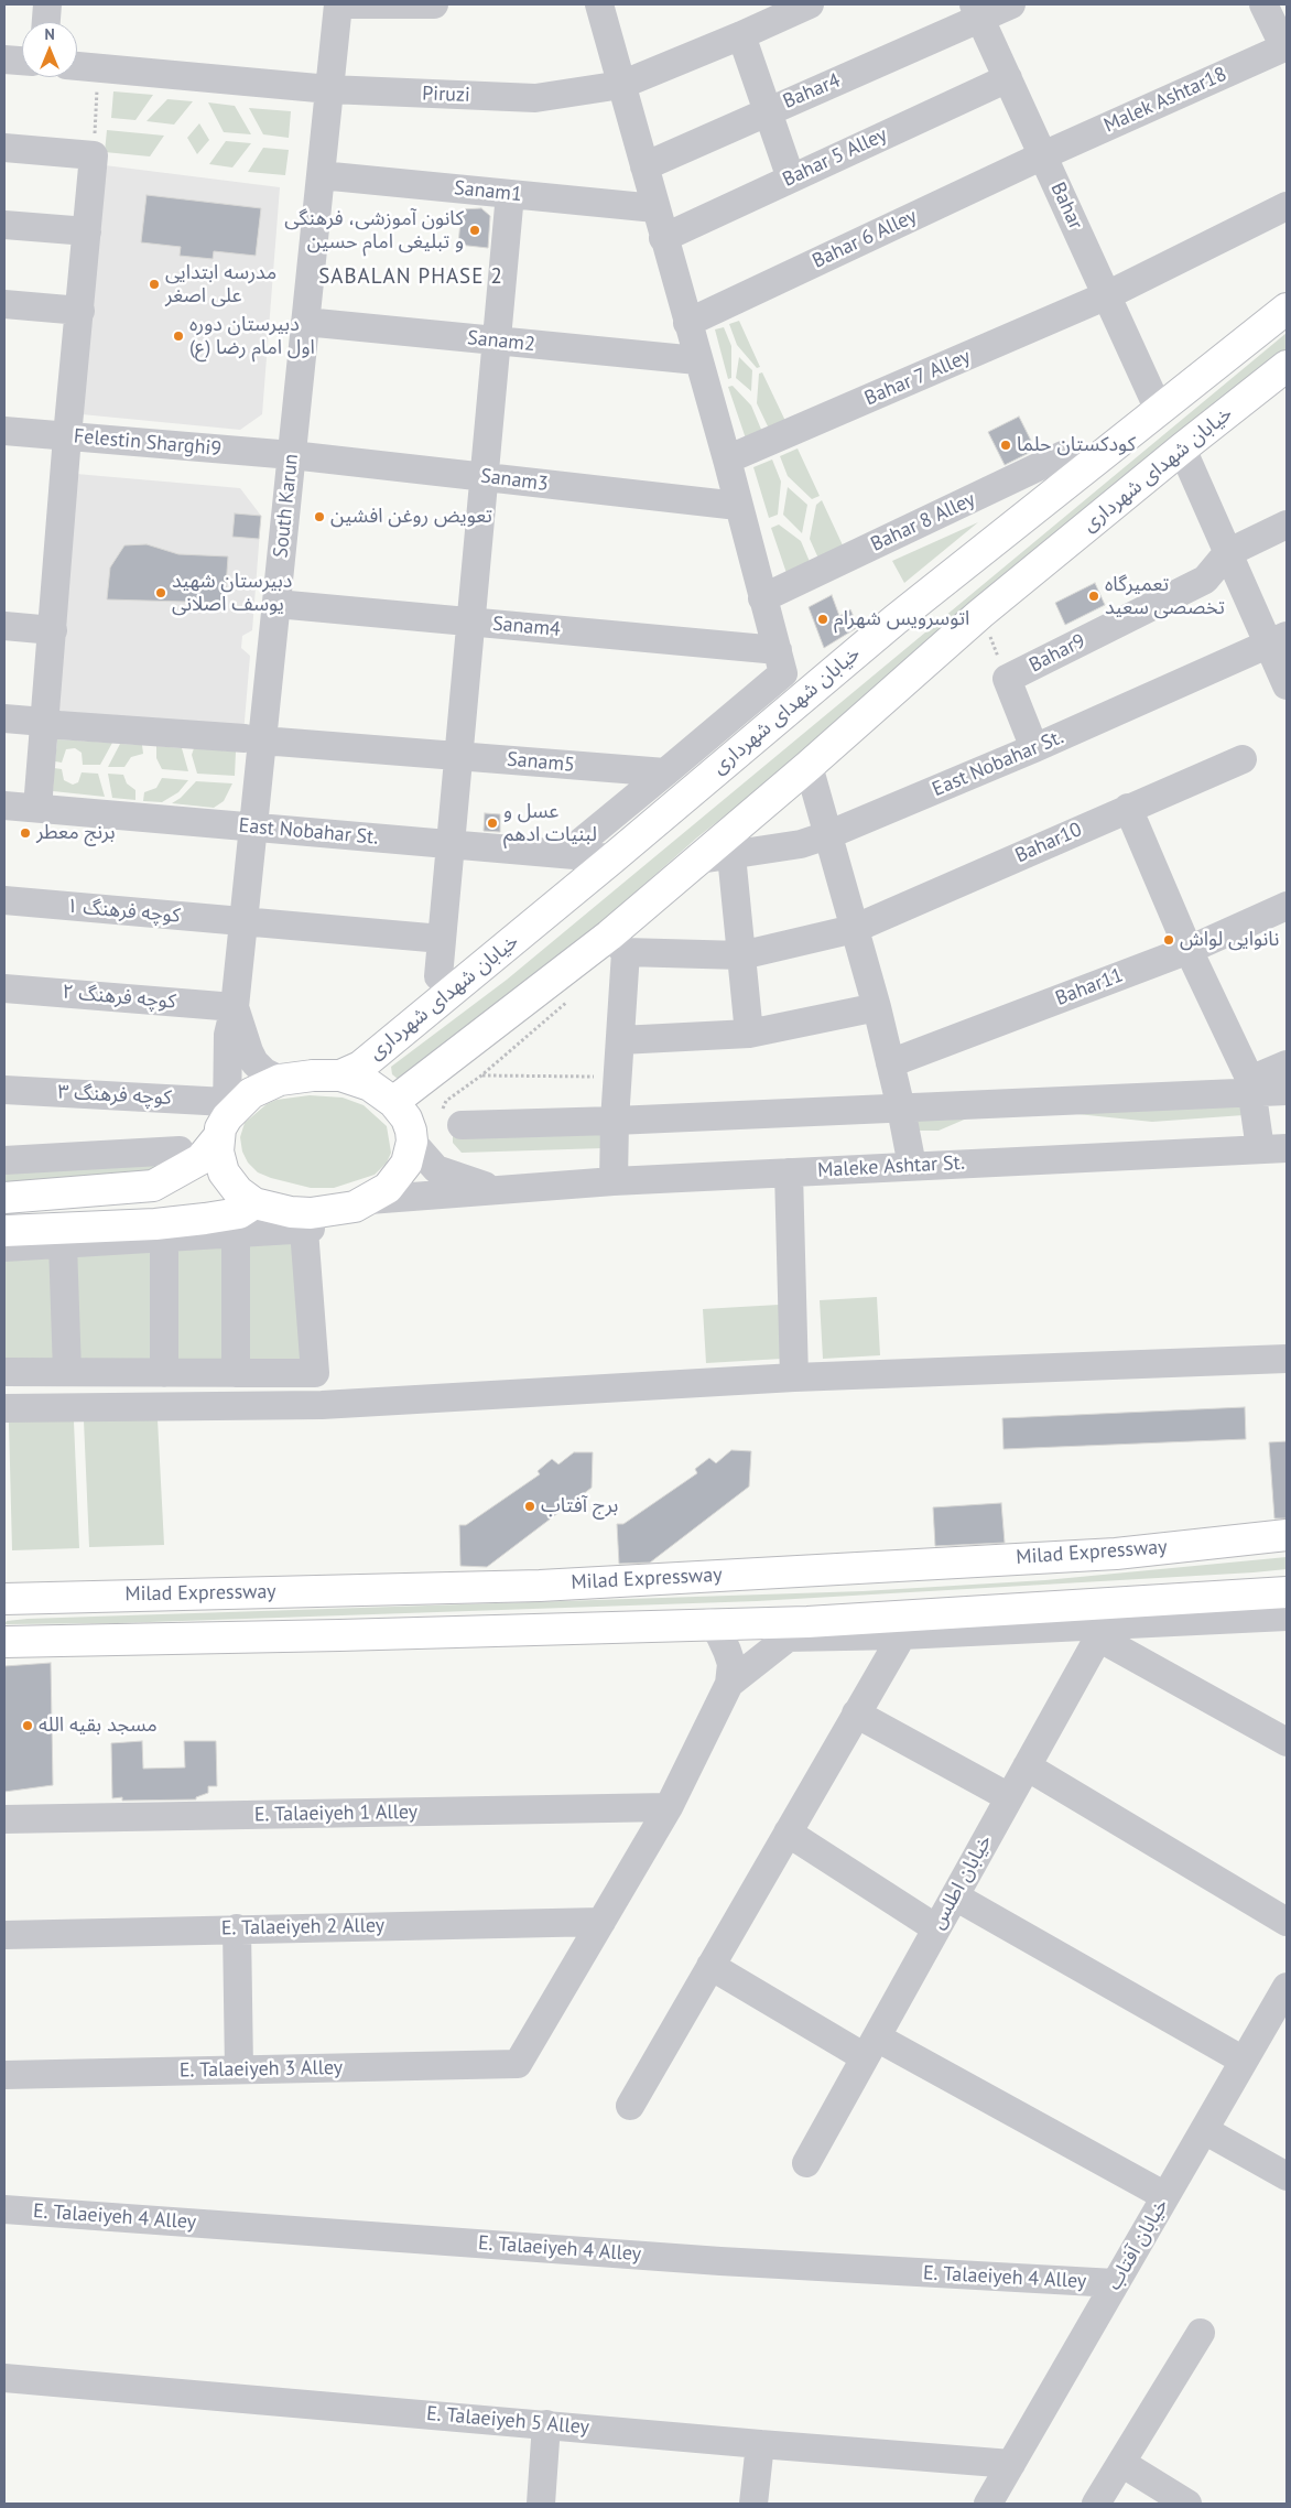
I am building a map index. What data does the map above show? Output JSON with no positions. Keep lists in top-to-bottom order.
{
  "streets": {
    "main road": ["خیابان شهدای شهرداری", "Milad Expressway"],
    "street": [
      "Bahar4",
      "Piruzi",
      "Malek Ashtar18",
      "Bahar 5 Alley",
      "Sanam1",
      "Bahar",
      "Bahar 6 Alley",
      "Sanam2",
      "Bahar 7 Alley",
      "Felestin Sharghi9",
      "Sanam3",
      "South Karun",
      "Bahar 8 Alley",
      "Sanam4",
      "Bahar9",
      "Sanam5",
      "East Nobahar St.",
      "Bahar10",
      "کوچه فرهنگ ۱",
      "Bahar11",
      "کوچه فرهنگ ۲",
      "کوچه فرهنگ ۳",
      "Maleke Ashtar St.",
      "E. Talaeiyeh 1 Alley",
      "خیابان اطلس",
      "E. Talaeiyeh 2 Alley",
      "E. Talaeiyeh 3 Alley",
      "E. Talaeiyeh 4 Alley",
      "خیابان آفتاب",
      "E. Talaeiyeh 5 Alley"
    ]
  },
  "crossings": [
    ["Bahar4", "Bahar"],
    ["Piruzi", "South Karun"],
    ["Malek Ashtar18", "Bahar"],
    ["Malek Ashtar18", "Bahar 6 Alley"],
    ["Bahar 5 Alley", "Bahar"],
    ["Sanam1", "South Karun"],
    ["Bahar", "Bahar 6 Alley"],
    ["Bahar", "Bahar 7 Alley"],
    ["Bahar", "خیابان شهدای شهرداری"],
    ["Sanam2", "South Karun"],
    ["Felestin Sharghi9", "Sanam3"],
    ["Felestin Sharghi9", "South Karun"],
    ["خیابان شهدای شهرداری", "South Karun"],
    ["خیابان شهدای شهرداری", "Bahar 8 Alley"],
    ["خیابان شهدای شهرداری", "East Nobahar St."],
    ["خیابان شهدای شهرداری", "Bahar10"],
    ["خیابان شهدای شهرداری", "کوچه فرهنگ ۳"],
    ["خیابان شهدای شهرداری", "Maleke Ashtar St."],
    ["Sanam3", "South Karun"],
    ["South Karun", "Sanam4"],
    ["South Karun", "Sanam5"],
    ["South Karun", "East Nobahar St."],
    ["South Karun", "کوچه فرهنگ ۱"],
    ["South Karun", "کوچه فرهنگ ۲"],
    ["South Karun", "کوچه فرهنگ ۳"],
    ["South Karun", "Maleke Ashtar St."],
    ["Bahar9", "East Nobahar St."],
    ["کوچه فرهنگ ۳", "Maleke Ashtar St."],
    ["E. Talaeiyeh 2 Alley", "E. Talaeiyeh 3 Alley"],
    ["E. Talaeiyeh 4 Alley", "خیابان آفتاب"],
    ["خیابان آفتاب", "E. Talaeiyeh 5 Alley"]
  ],
  "districts": ["SABALAN PHASE 2"],
  "places": [
    "کانون آموزشی، فرهنگی و تبلیغی امام حسین",
    "مدرسه ابتدایی علی اصغر",
    "دبیرستان دوره اول امام رضا (ع)",
    "کودکستان حلما",
    "تعویض روغن افشین",
    "دبیرستان شهید یوسف اصلانی",
    "تعمیرگاه تخصصی سعید",
    "اتوسرویس شهرام",
    "عسل و لبنیات ادهم",
    "برنج معطر",
    "نانوایی لواش",
    "برج آفتاب",
    "مسجد بقیه الله"
  ],
  "north": "top"
}
